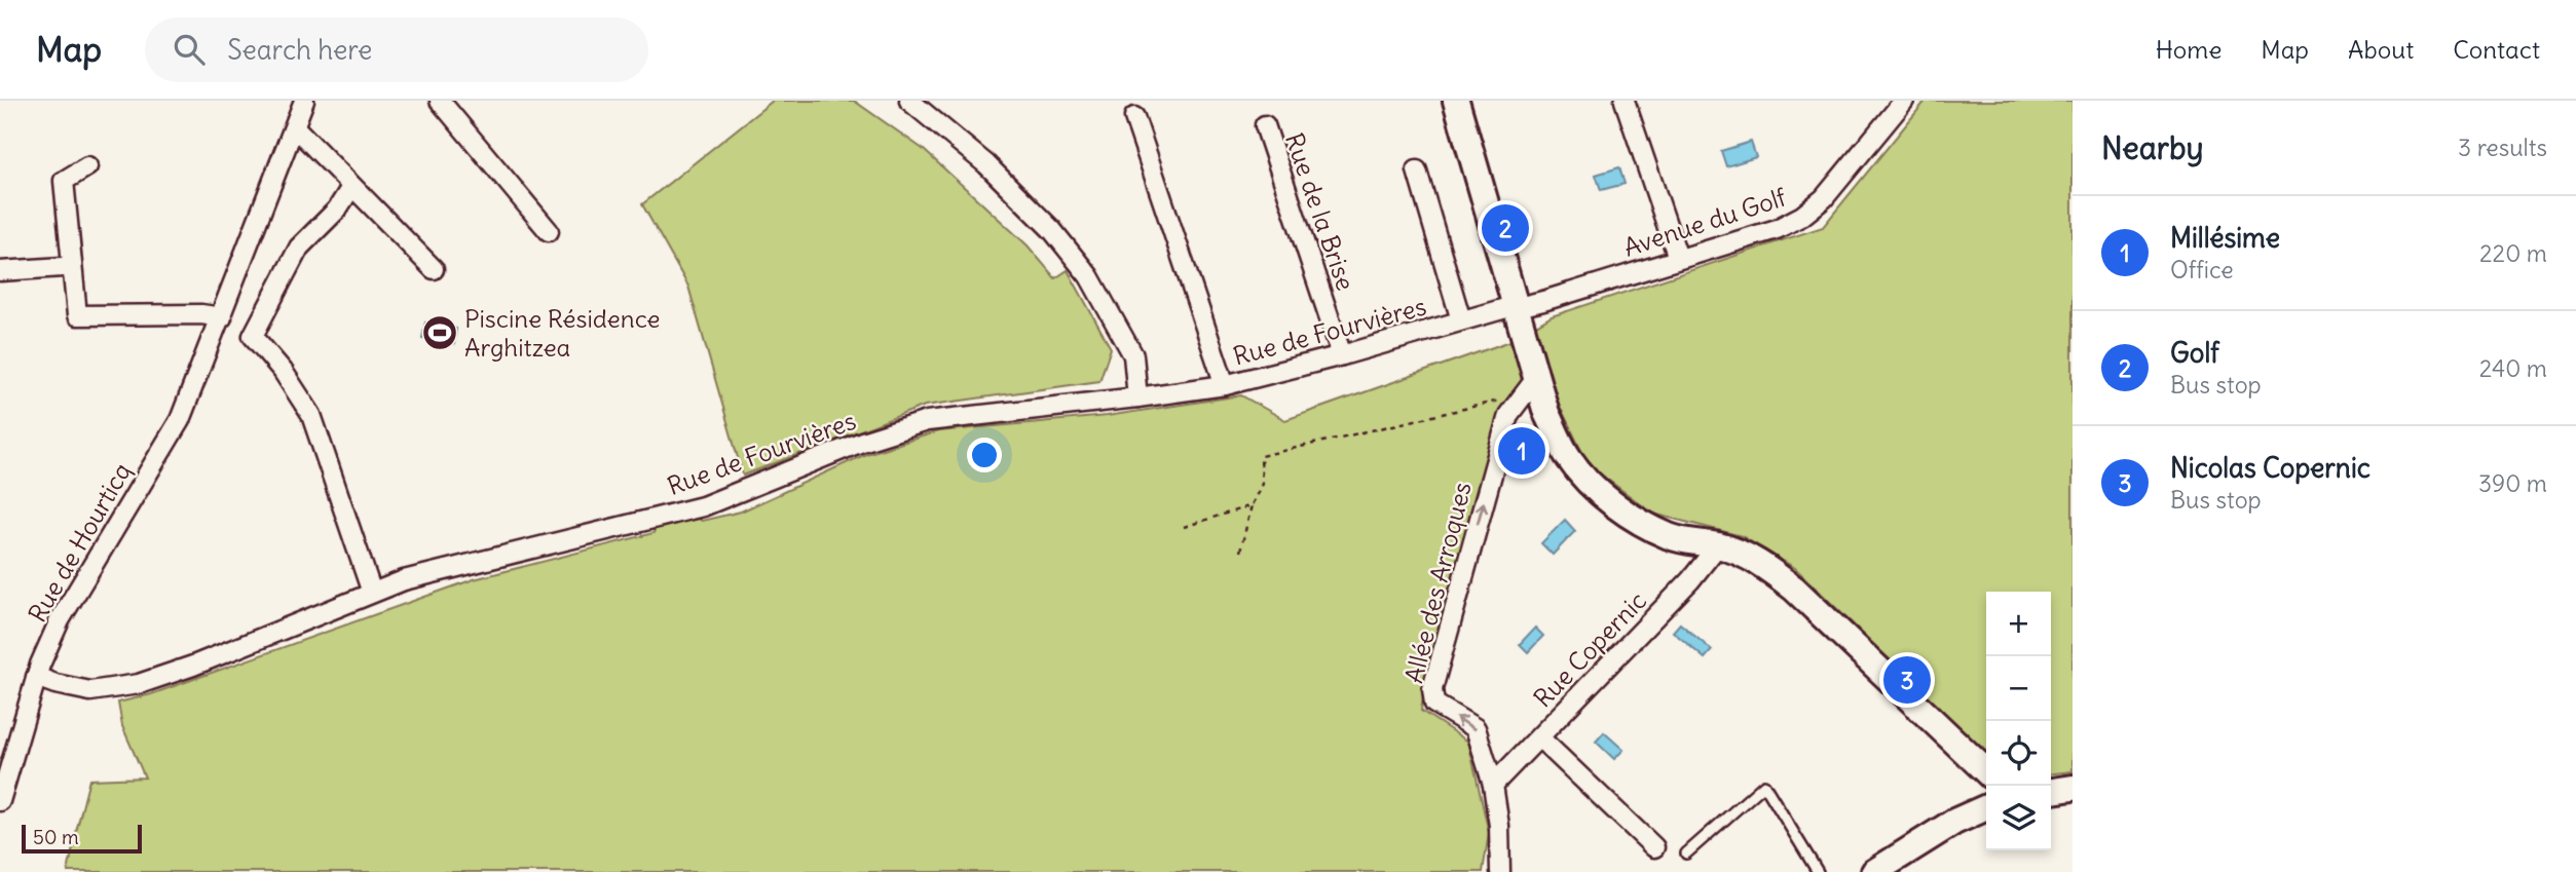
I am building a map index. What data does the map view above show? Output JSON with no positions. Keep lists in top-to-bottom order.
{
  "streets": {
    "street": [
      "Rue de la Brise",
      "Avenue du Golf",
      "Rue de Fourvières",
      "Rue de Hourticq",
      "Allée des Arroques",
      "Rue Copernic"
    ]
  },
  "crossings": [
    ["Rue de la Brise", "Rue de Fourvières"],
    ["Avenue du Golf", "Rue de Fourvières"],
    ["Rue de Fourvières", "Rue de Hourticq"],
    ["Allée des Arroques", "Rue Copernic"]
  ],
  "one_way": ["Allée des Arroques"],
  "places": {
    "sports": ["Piscine Résidence Arghitzea"]
  },
  "scale_bar": "50 m",
  "page": {
    "header": "Map",
    "search": "Search here",
    "nav": [
      "Home",
      "Map",
      "About",
      "Contact"
    ],
    "heading": ["Nearby", "3 results"],
    "list": [
      {
        "mark": "1",
        "name": "Millésime",
        "note": "Office",
        "value": "220 m"
      },
      {
        "mark": "2",
        "name": "Golf",
        "note": "Bus stop",
        "value": "240 m"
      },
      {
        "mark": "3",
        "name": "Nicolas Copernic",
        "note": "Bus stop",
        "value": "390 m"
      }
    ],
    "pins": ["2", "1", "3"],
    "map_buttons": ["+", "−"],
    "scale": "50 m"
  }
}
